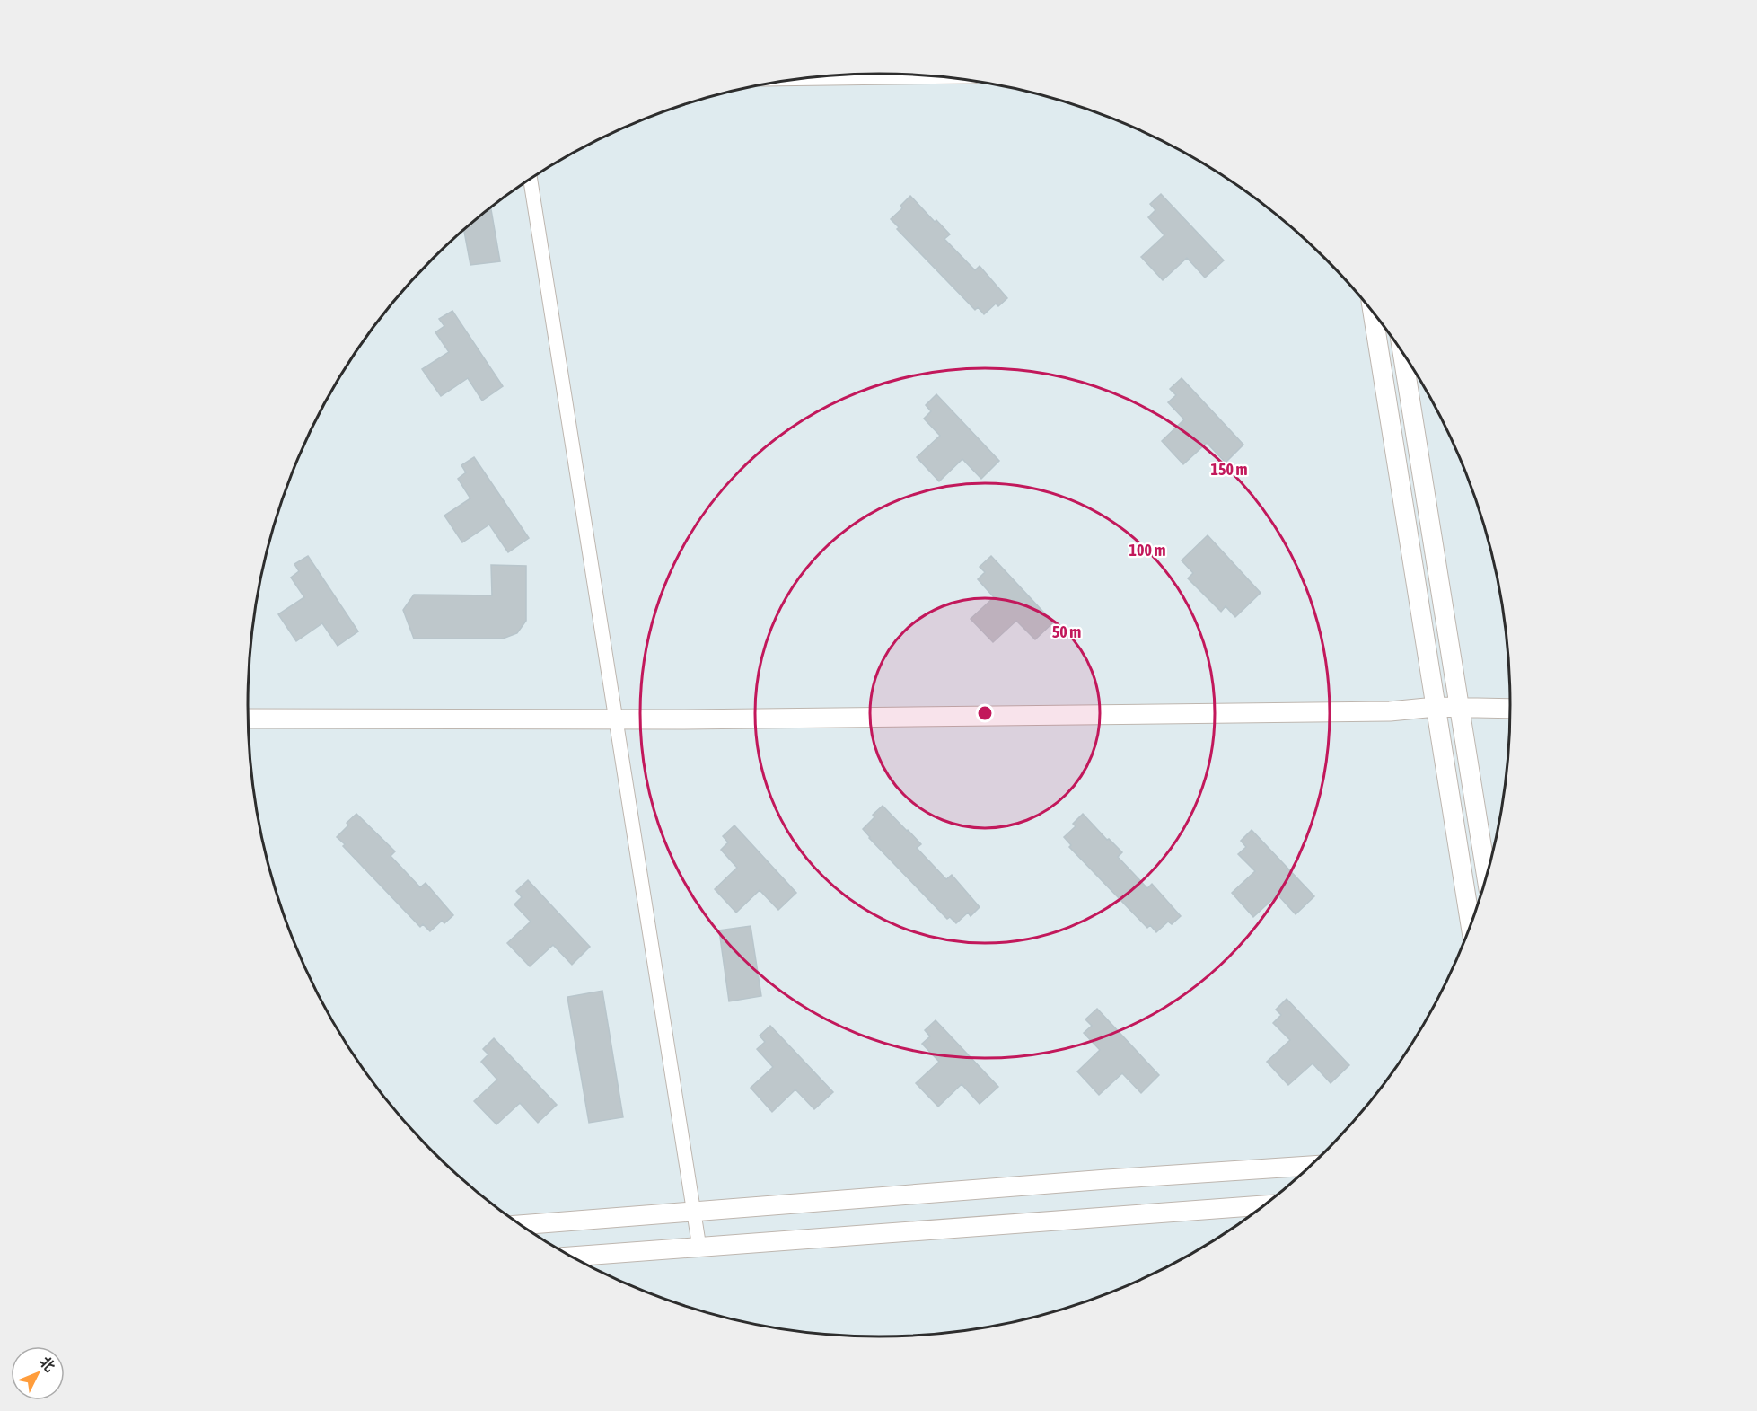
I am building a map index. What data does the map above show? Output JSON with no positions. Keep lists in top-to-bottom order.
{
  "north": "top right",
  "rings": ["150 m", "100 m", "50 m"]
}
